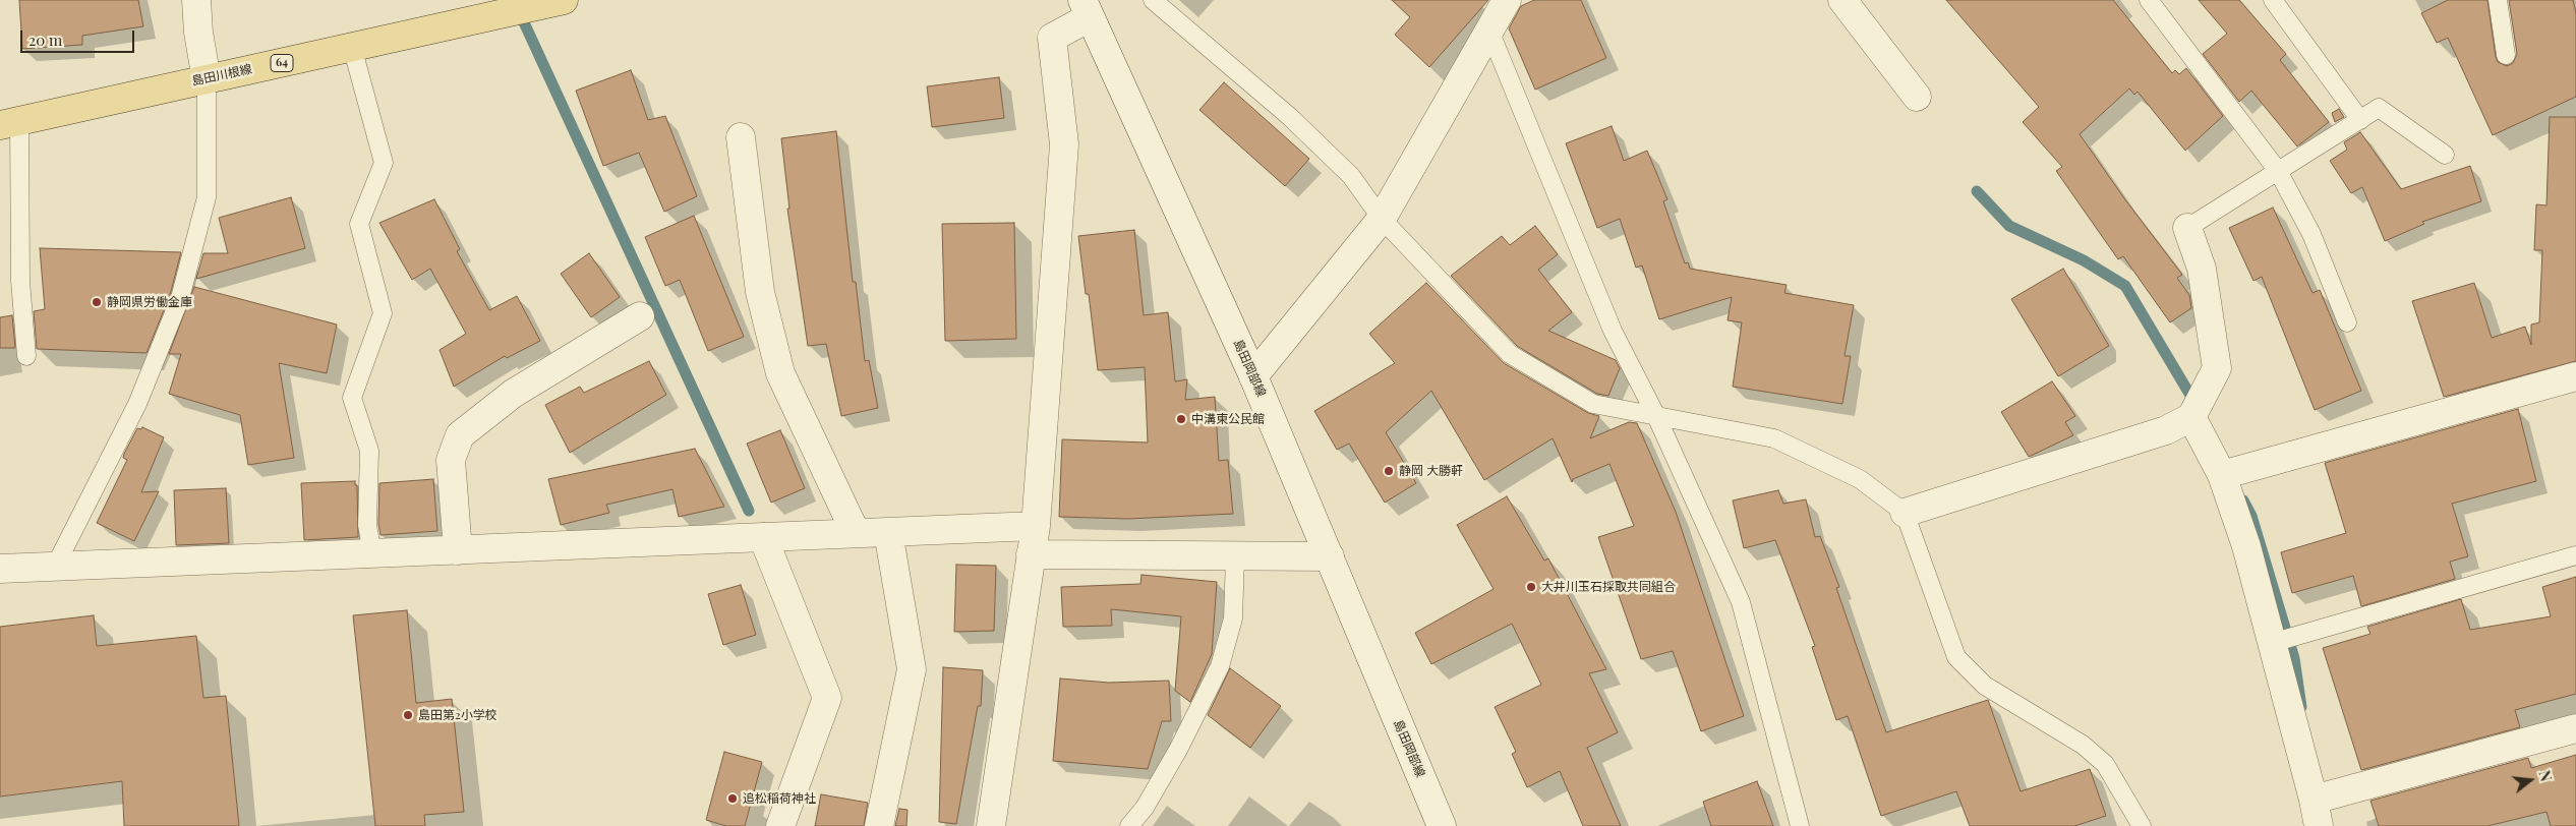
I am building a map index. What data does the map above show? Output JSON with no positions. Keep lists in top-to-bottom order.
{
  "streets": {
    "main road": ["64", "島田川根線"],
    "street": ["島田岡部線"]
  },
  "places": [
    "静岡県労働金庫",
    "中溝東公民館",
    "静岡 大勝軒",
    "大井川玉石採取共同組合",
    "島田第2小学校",
    "追松稲荷神社"
  ],
  "scale_bar": "20 m",
  "north": "right"
}
